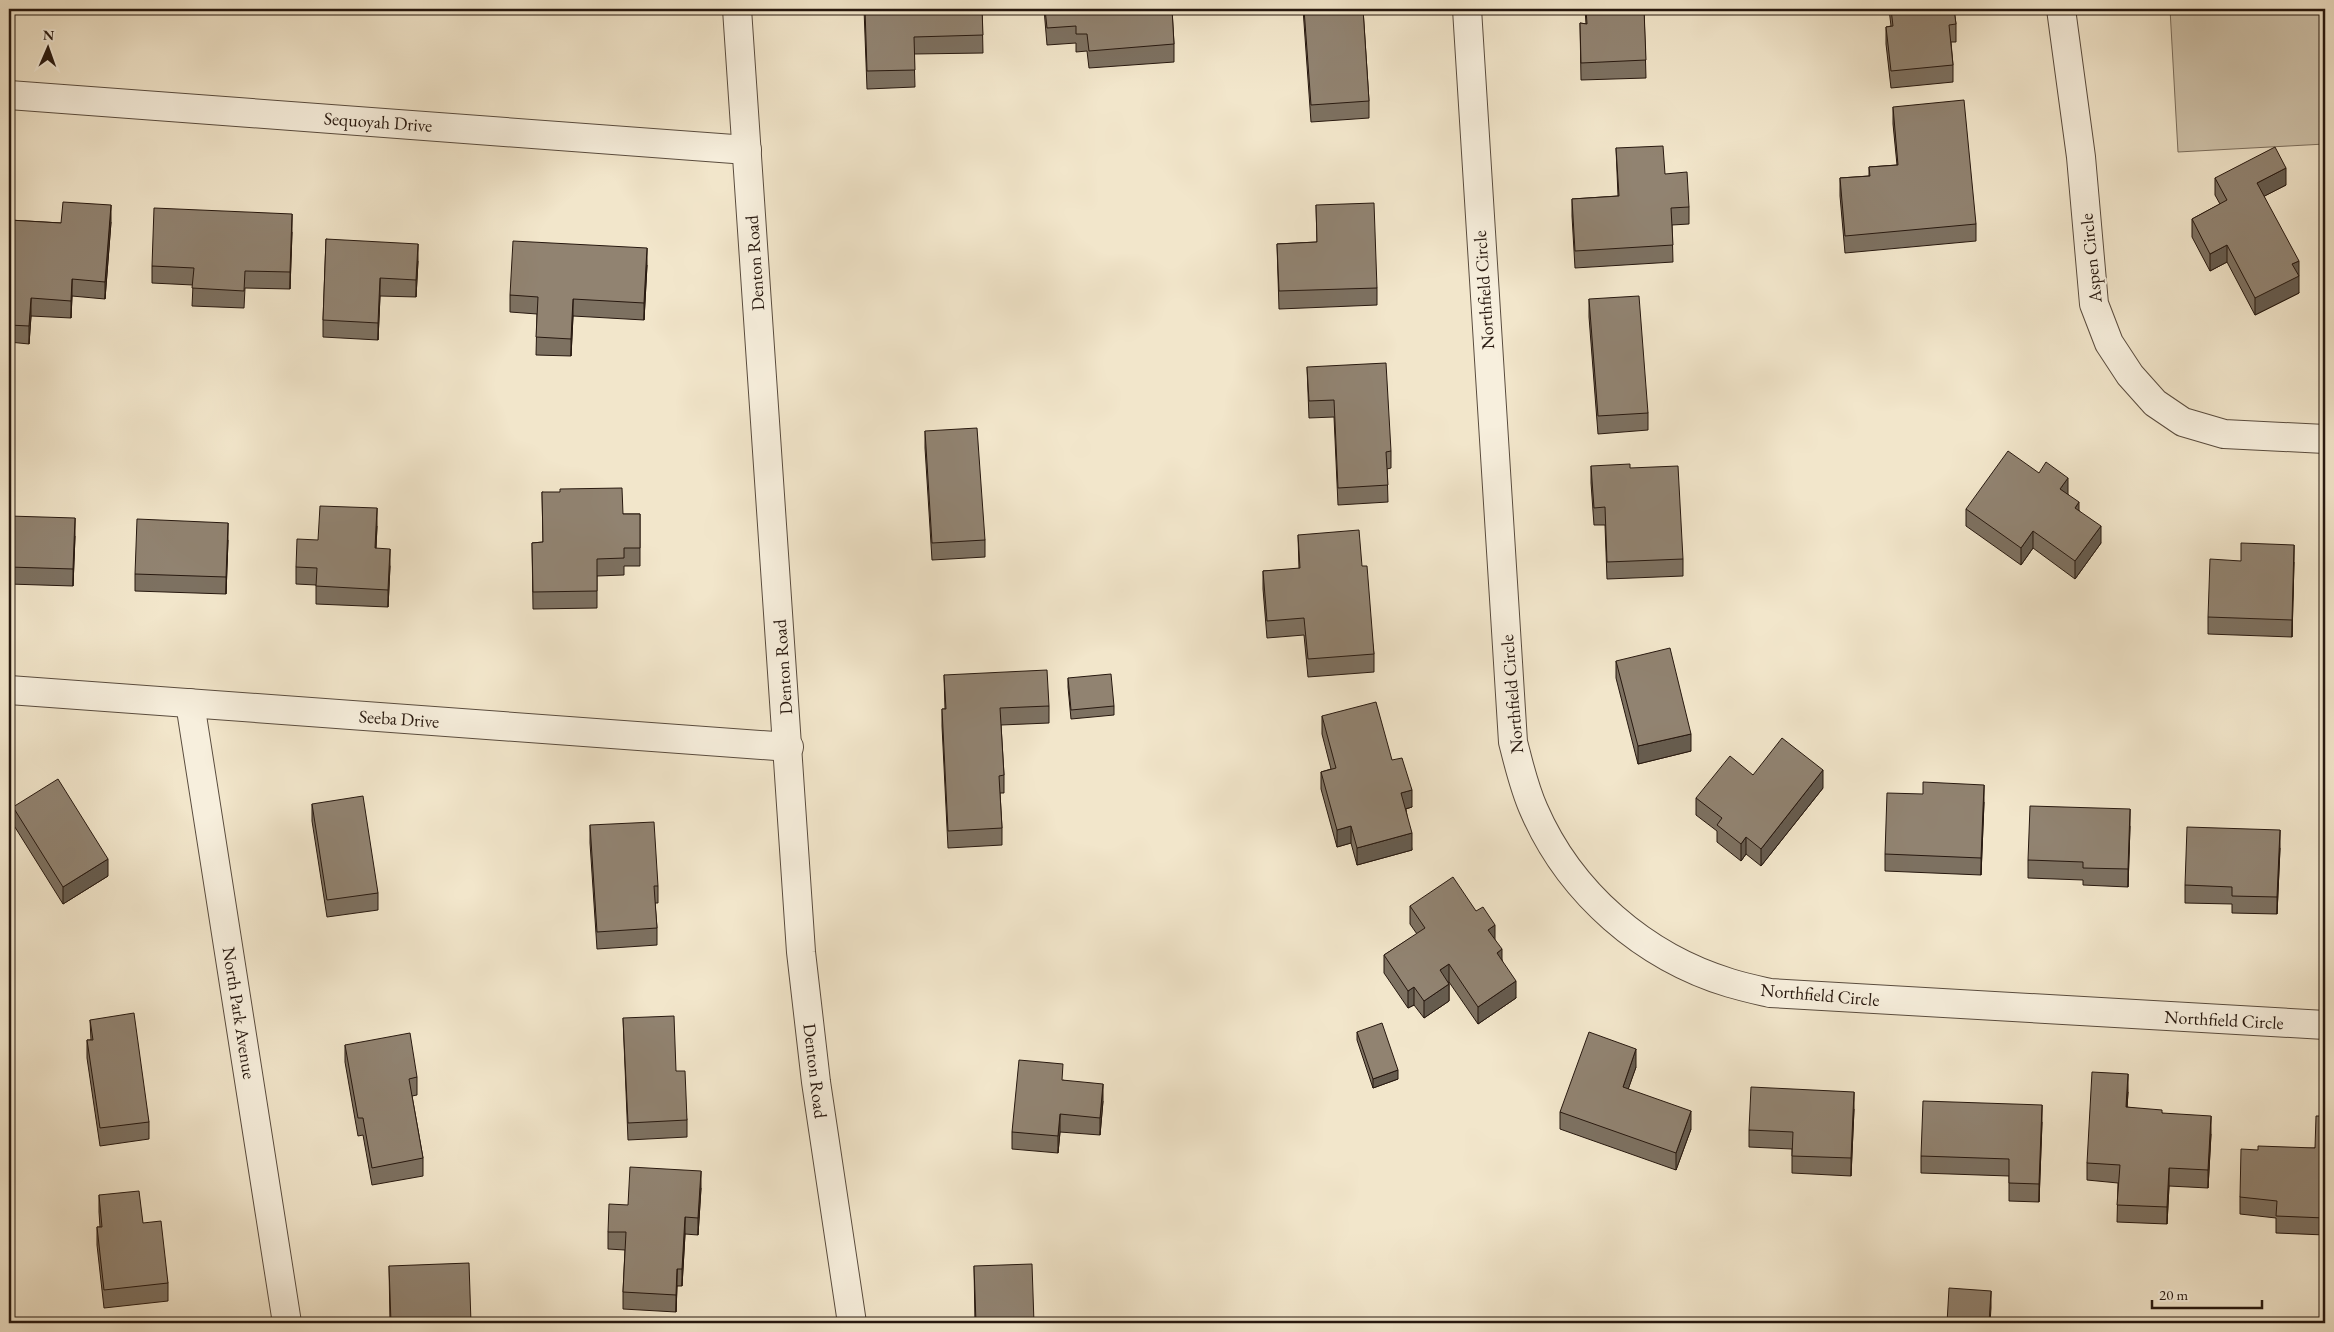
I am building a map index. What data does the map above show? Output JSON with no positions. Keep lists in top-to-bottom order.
{
  "streets": {
    "street": [
      "Sequoyah Drive",
      "Aspen Circle",
      "Denton Road",
      "Northfield Circle",
      "Seeba Drive",
      "North Park Avenue"
    ]
  },
  "crossings": [
    ["Sequoyah Drive", "Denton Road"],
    ["Denton Road", "Seeba Drive"],
    ["Seeba Drive", "North Park Avenue"]
  ],
  "scale_bar": "20 m",
  "north": "top"
}
